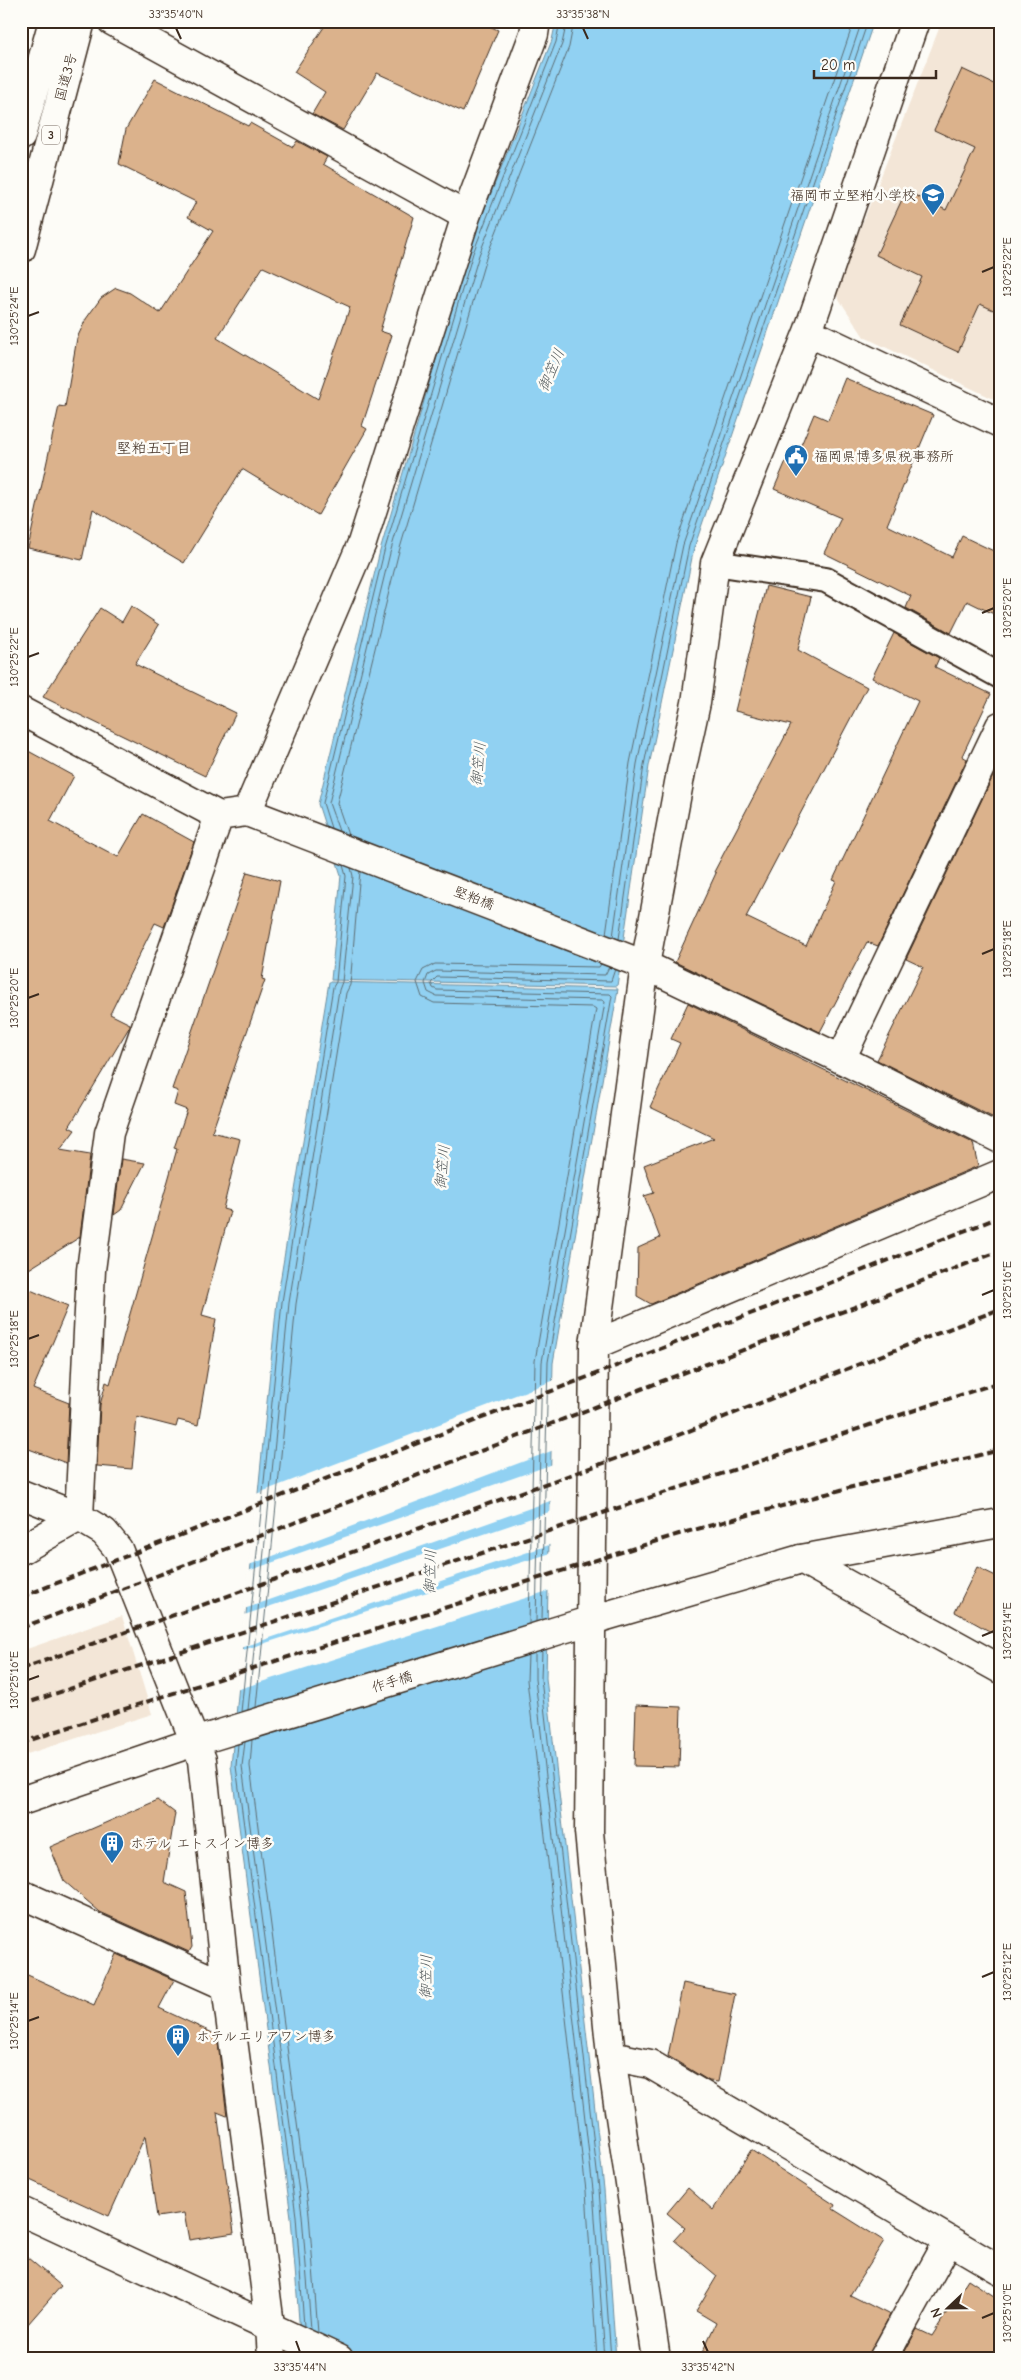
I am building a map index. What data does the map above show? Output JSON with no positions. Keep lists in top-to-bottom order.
{
  "streets": {
    "main road": [
      "国道3号",
      "3",
      "堅粕橋",
      "作手橋"
    ]
  },
  "districts": ["堅粕五丁目"],
  "water": ["御笠川"],
  "places": {
    "school or university": ["福岡市立堅粕小学校"],
    "public building": ["福岡県博多県税事務所"],
    "building": ["ホテル エトスイン博多", "ホテルエリアワン博多"]
  },
  "scale_bar": "20 m",
  "north": "left",
  "coordinates": [
    "33°35'40\"N",
    "33°35'38\"N",
    "130°25'22\"E",
    "130°25'24\"E",
    "130°25'20\"E",
    "130°25'18\"E",
    "130°25'16\"E",
    "130°25'14\"E",
    "130°25'12\"E",
    "130°25'10\"E",
    "33°35'44\"N",
    "33°35'42\"N"
  ]
}
